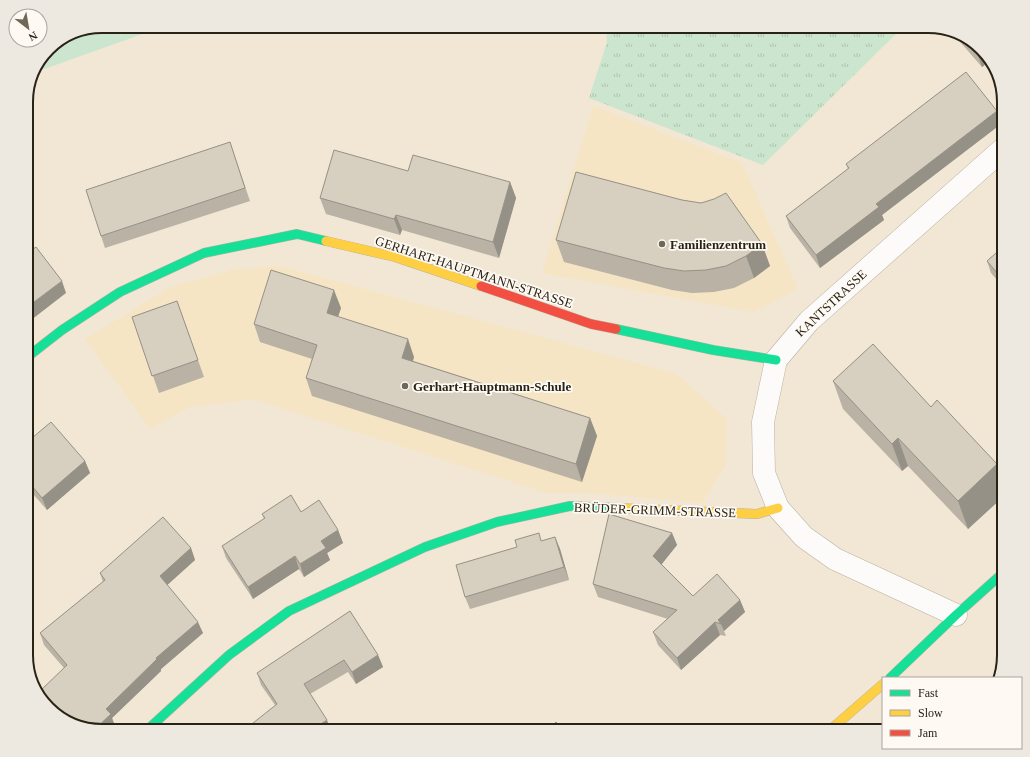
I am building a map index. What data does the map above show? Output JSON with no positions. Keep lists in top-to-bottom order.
{
  "streets": {
    "street": ["GERHART-HAUPTMANN-STRASSE", "KANTSTRASSE", "BRÜDER-GRIMM-STRASSE"]
  },
  "crossings": [
    ["GERHART-HAUPTMANN-STRASSE", "KANTSTRASSE"],
    ["KANTSTRASSE", "BRÜDER-GRIMM-STRASSE"]
  ],
  "places": ["Familienzentrum", "Gerhart-Hauptmann-Schule"],
  "legend": ["Fast", "Slow", "Jam"],
  "north": "bottom right"
}
